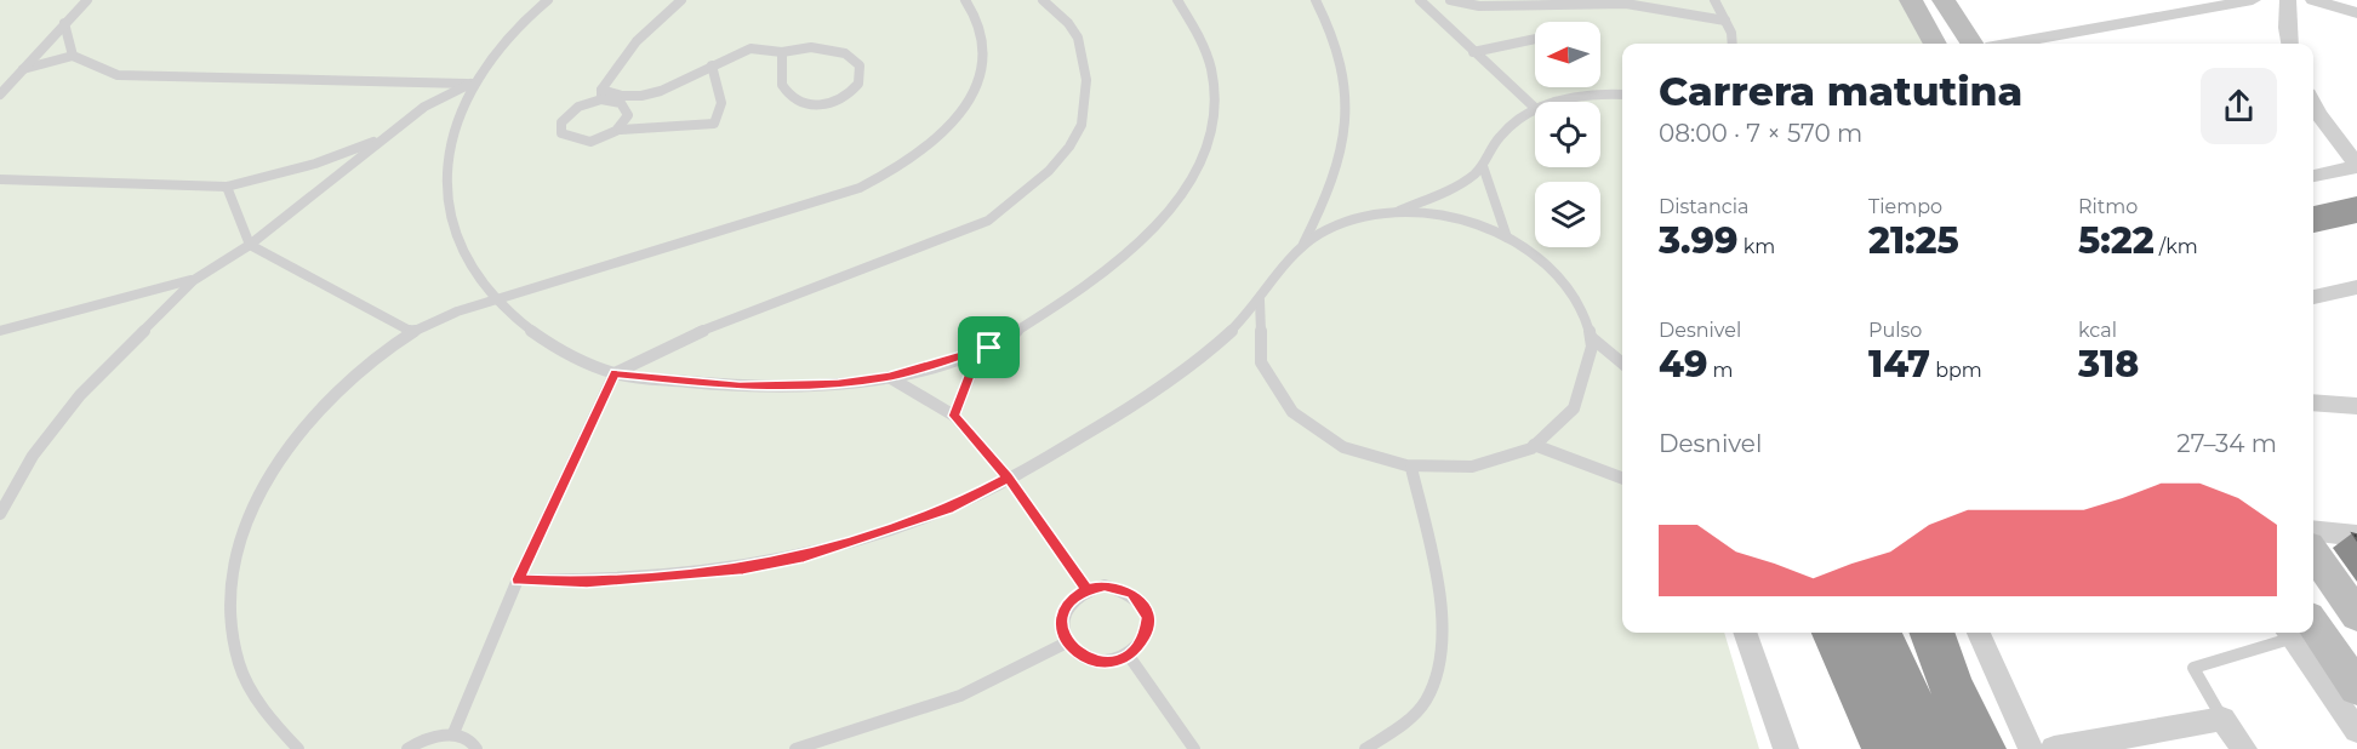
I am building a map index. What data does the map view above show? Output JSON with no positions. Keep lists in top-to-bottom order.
{
  "north": "left",
  "page": {
    "heading": ["Carrera matutina", "08:00 · 7 × 570 m"],
    "stats": [
      ["Distancia", "3.99 km"],
      ["Tiempo", "21:25"],
      ["Ritmo", "5:22 /km"],
      ["Desnivel", "49 m"],
      ["Pulso", "147 bpm"],
      ["kcal", "318"]
    ],
    "chart": ["Desnivel", "27–34 m"]
  }
}
